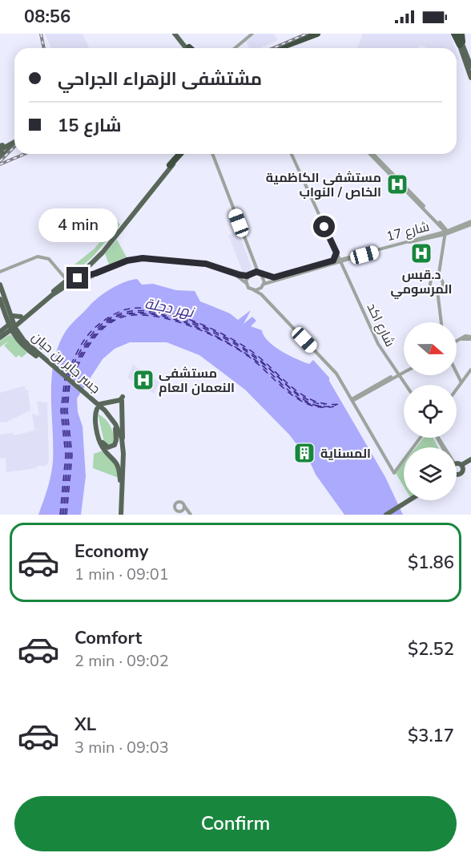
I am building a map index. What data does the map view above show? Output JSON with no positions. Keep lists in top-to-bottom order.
{
  "streets": {
    "main road": ["جسر جابر بن حيان"],
    "street": ["شارع 17", "شارع اكد"]
  },
  "crossings": [
    ["شارع 17", "شارع اكد"]
  ],
  "water": ["نهر دجلة"],
  "places": {
    "hospital": ["مستشفى الكاظمية الخاص / النواب", "د.قبس المرسومي", "مستشفى النعمان العام"],
    "building": ["المسناية"]
  },
  "north": "right",
  "page": {
    "status": "08:56",
    "banner": ["مشتشفى الزهراء الجراحي", "شارع 15"],
    "bubble": "4 min",
    "list": [
      {
        "name": "Economy",
        "note": "1 min · 09:01",
        "value": "$1.86"
      },
      {
        "name": "Comfort",
        "note": "2 min · 09:02",
        "value": "$2.52"
      },
      {
        "name": "XL",
        "note": "3 min · 09:03",
        "value": "$3.17"
      }
    ],
    "buttons": "Confirm"
  }
}
